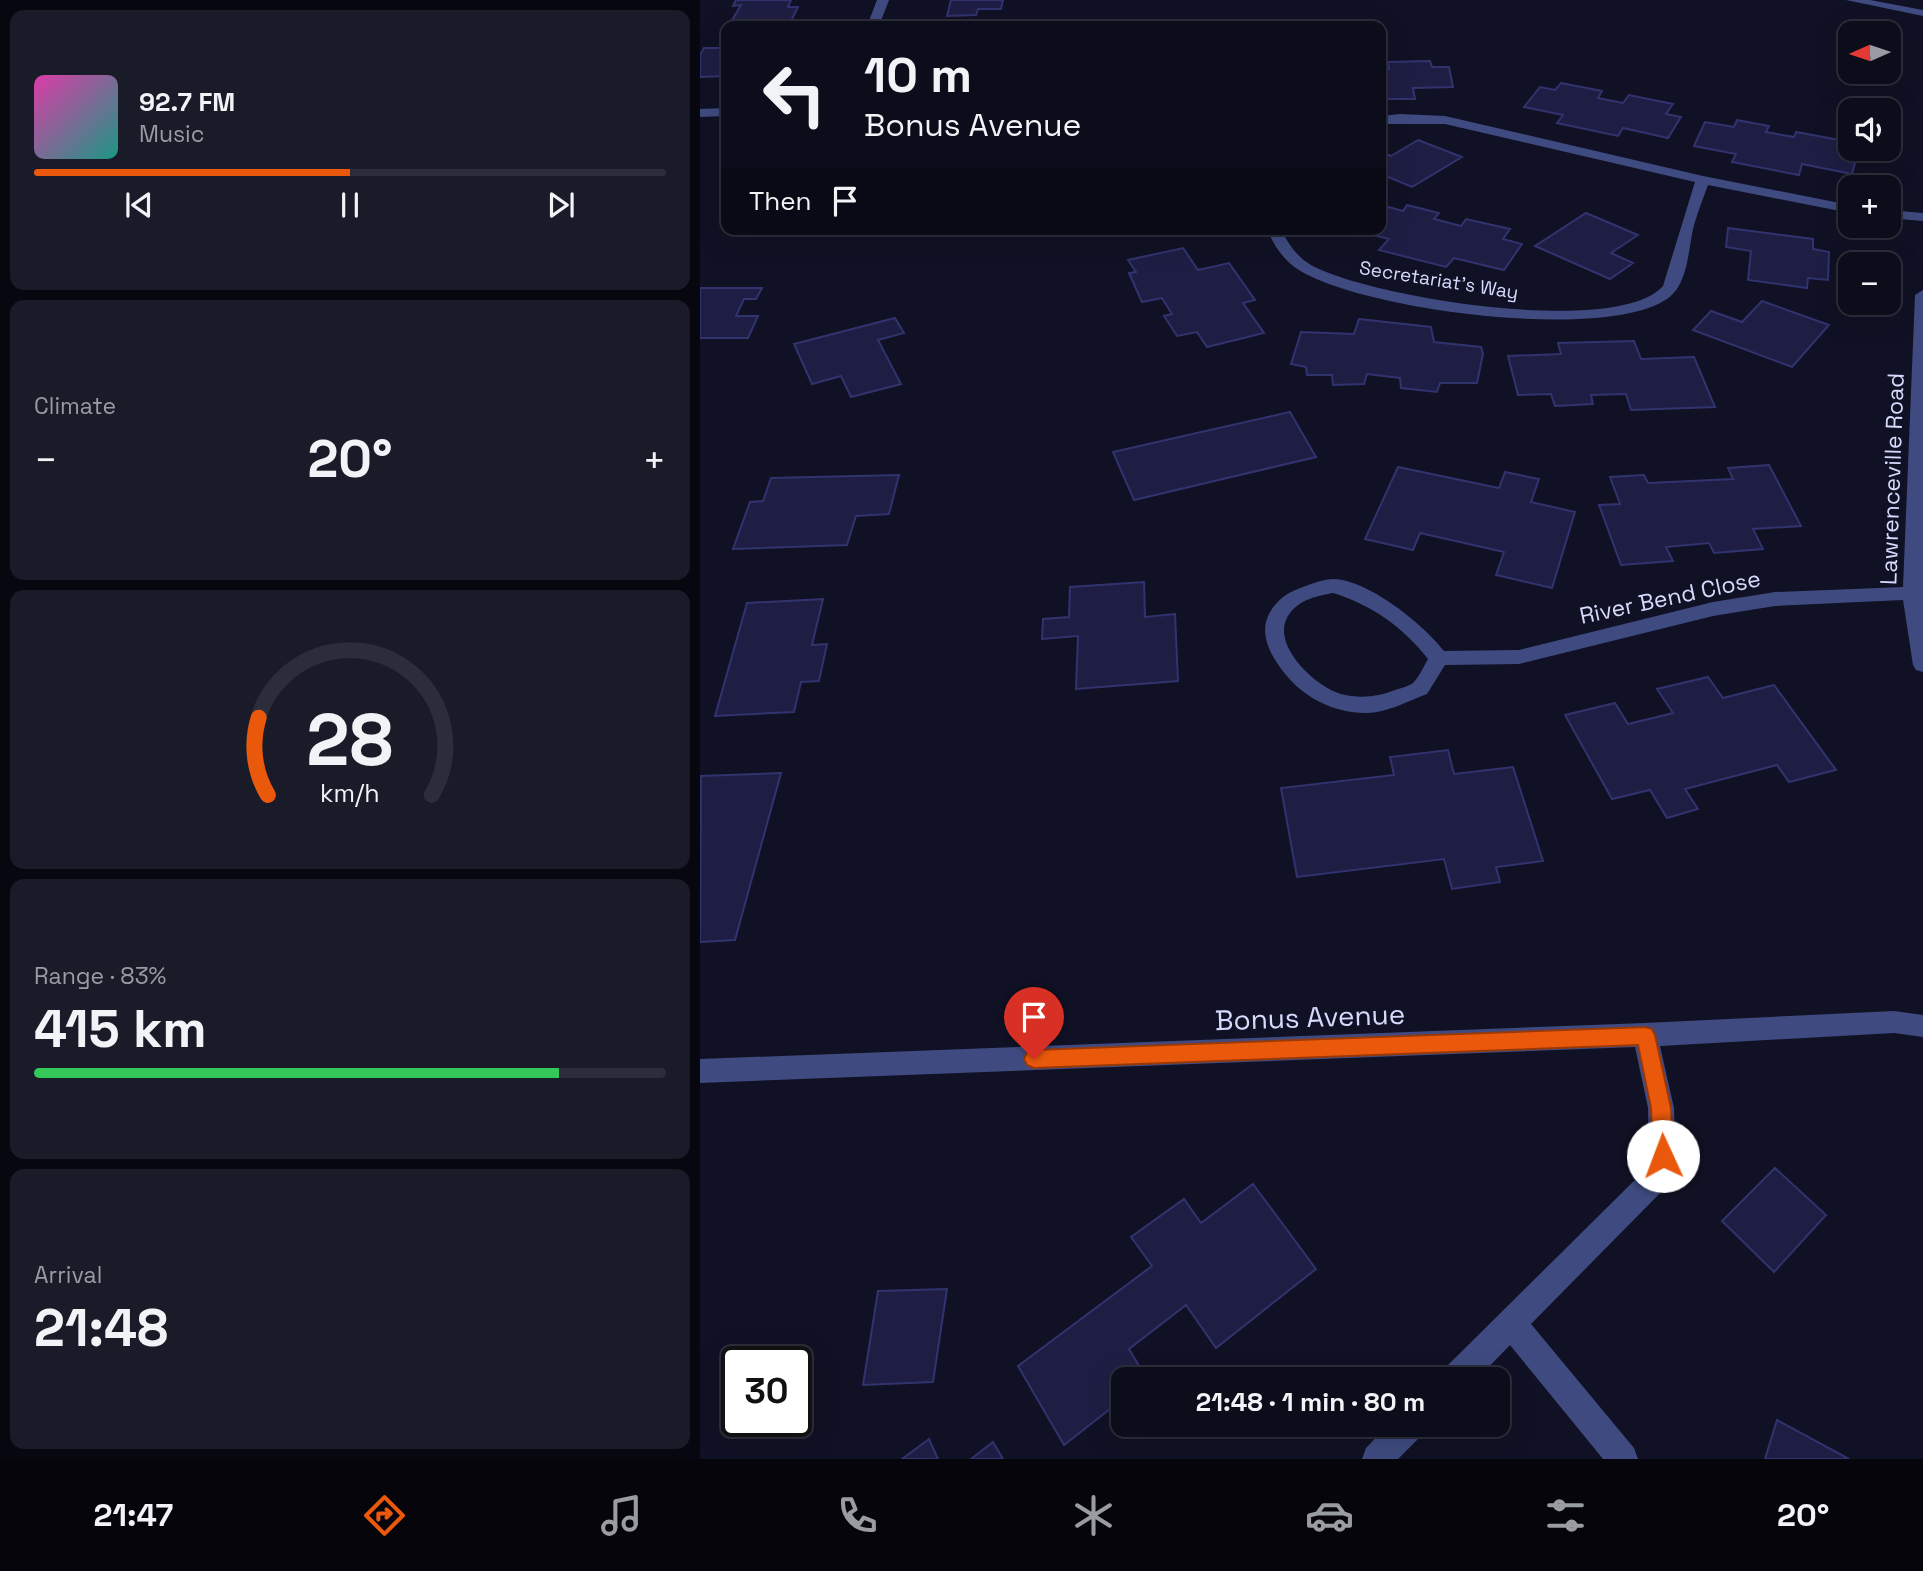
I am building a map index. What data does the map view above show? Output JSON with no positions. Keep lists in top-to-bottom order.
{
  "streets": {
    "street": [
      "Secretariat's Way",
      "Lawrenceville Road",
      "River Bend Close",
      "Bonus Avenue"
    ]
  },
  "crossings": [
    ["Lawrenceville Road", "River Bend Close"]
  ],
  "north": "left",
  "page": {
    "map_buttons": ["+", "−"],
    "turn": ["10 m", "Bonus Avenue"],
    "song": ["92.7 FM", "Music"],
    "then": "Then",
    "tile": [
      "Climate",
      ["Range · 83%", "415 km"],
      ["Arrival", "21:48"]
    ],
    "heat": ["−", "20°", "+"],
    "limit": "30",
    "trip": "21:48 · 1 min · 80 m",
    "tabs": ["21:47", "20°"],
    "gauge": ["28", "km/h"]
  }
}
